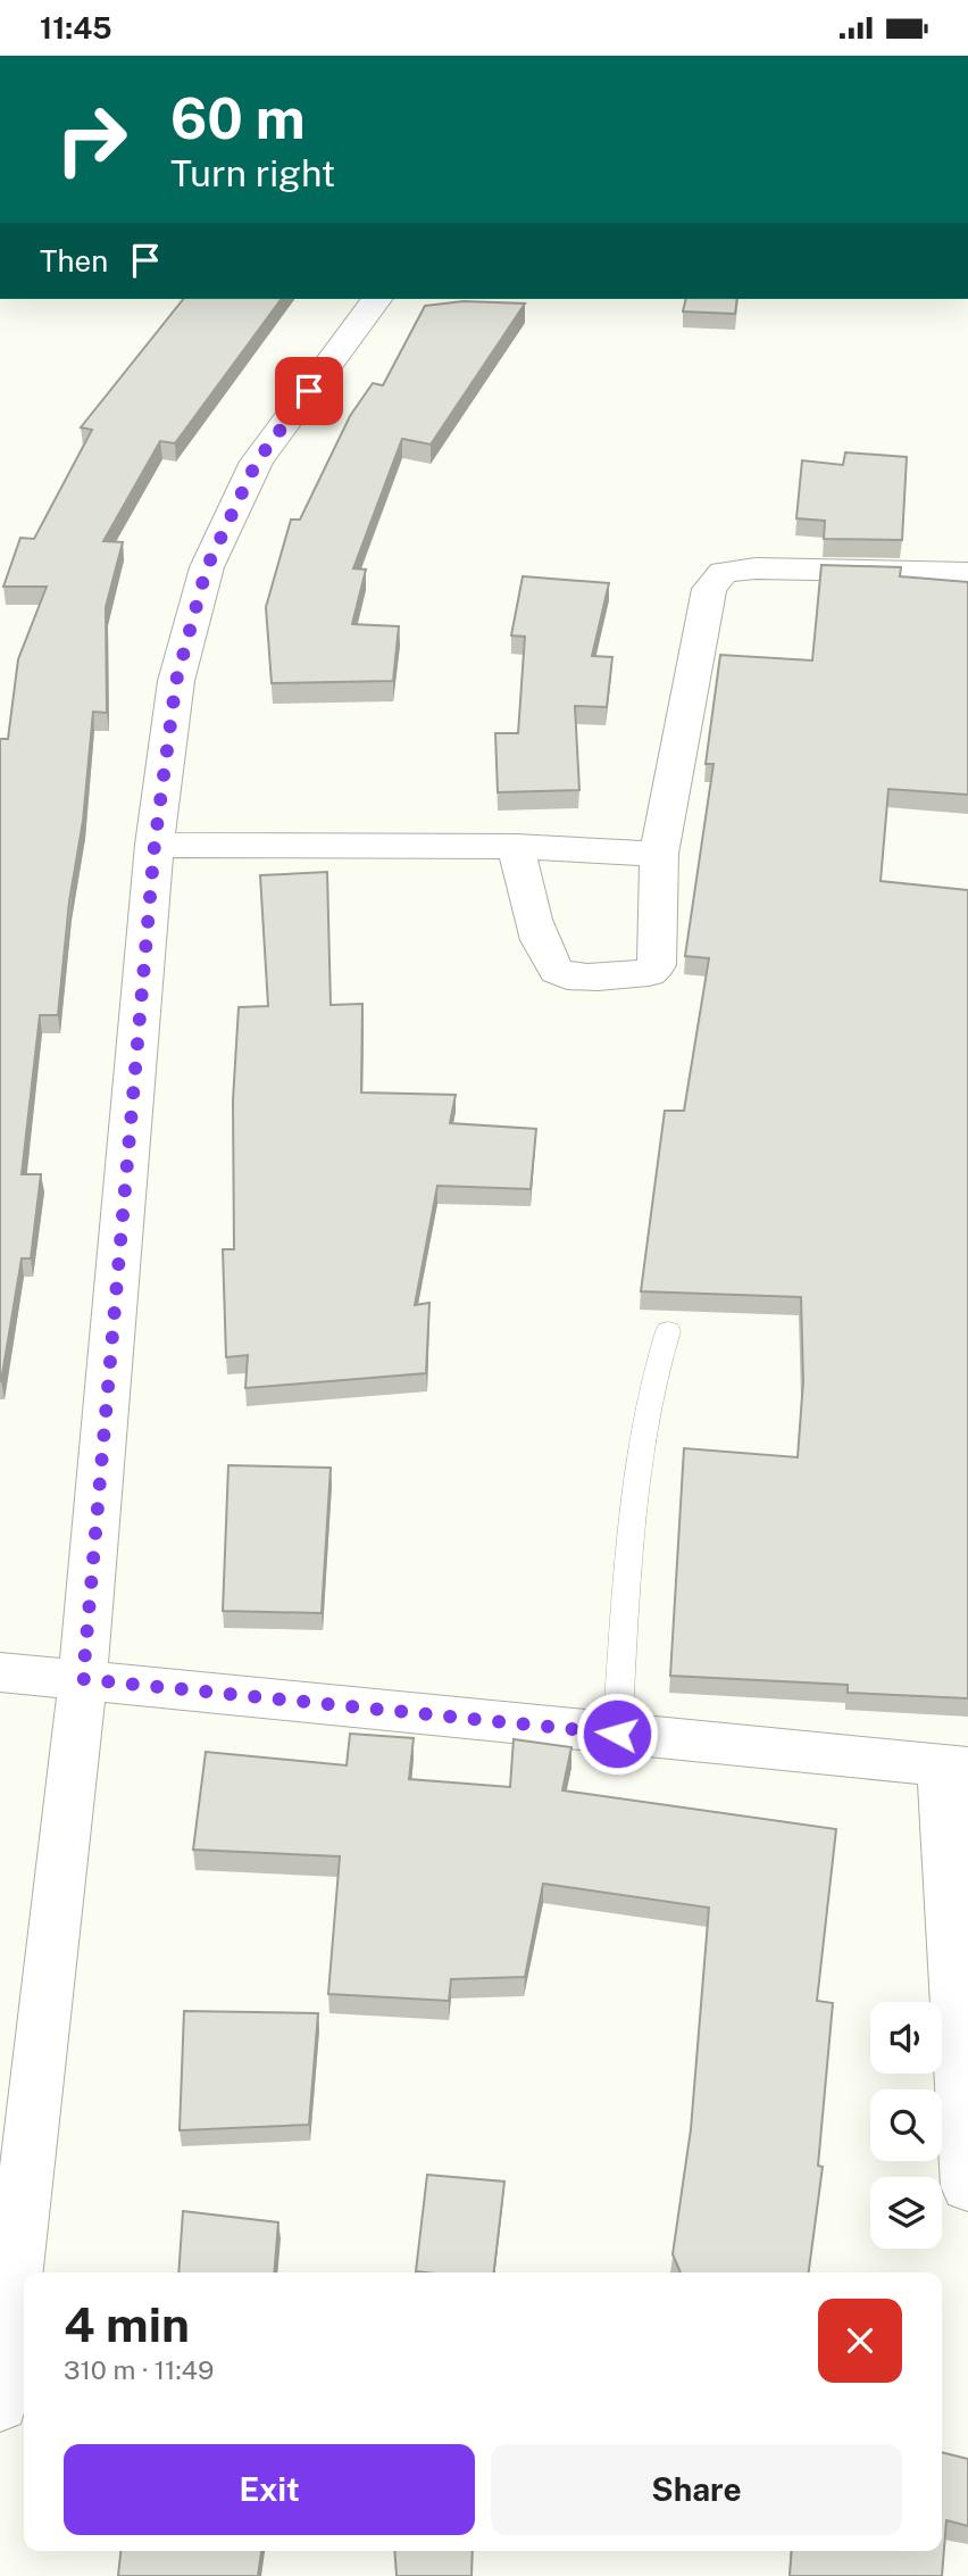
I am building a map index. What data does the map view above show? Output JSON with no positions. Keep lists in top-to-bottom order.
{
  "page": {
    "status": "11:45",
    "turn": ["60 m", "Turn right"],
    "then": "Then",
    "heading": ["4 min", "310 m · 11:49"],
    "buttons": ["Exit", "Share"]
  }
}
